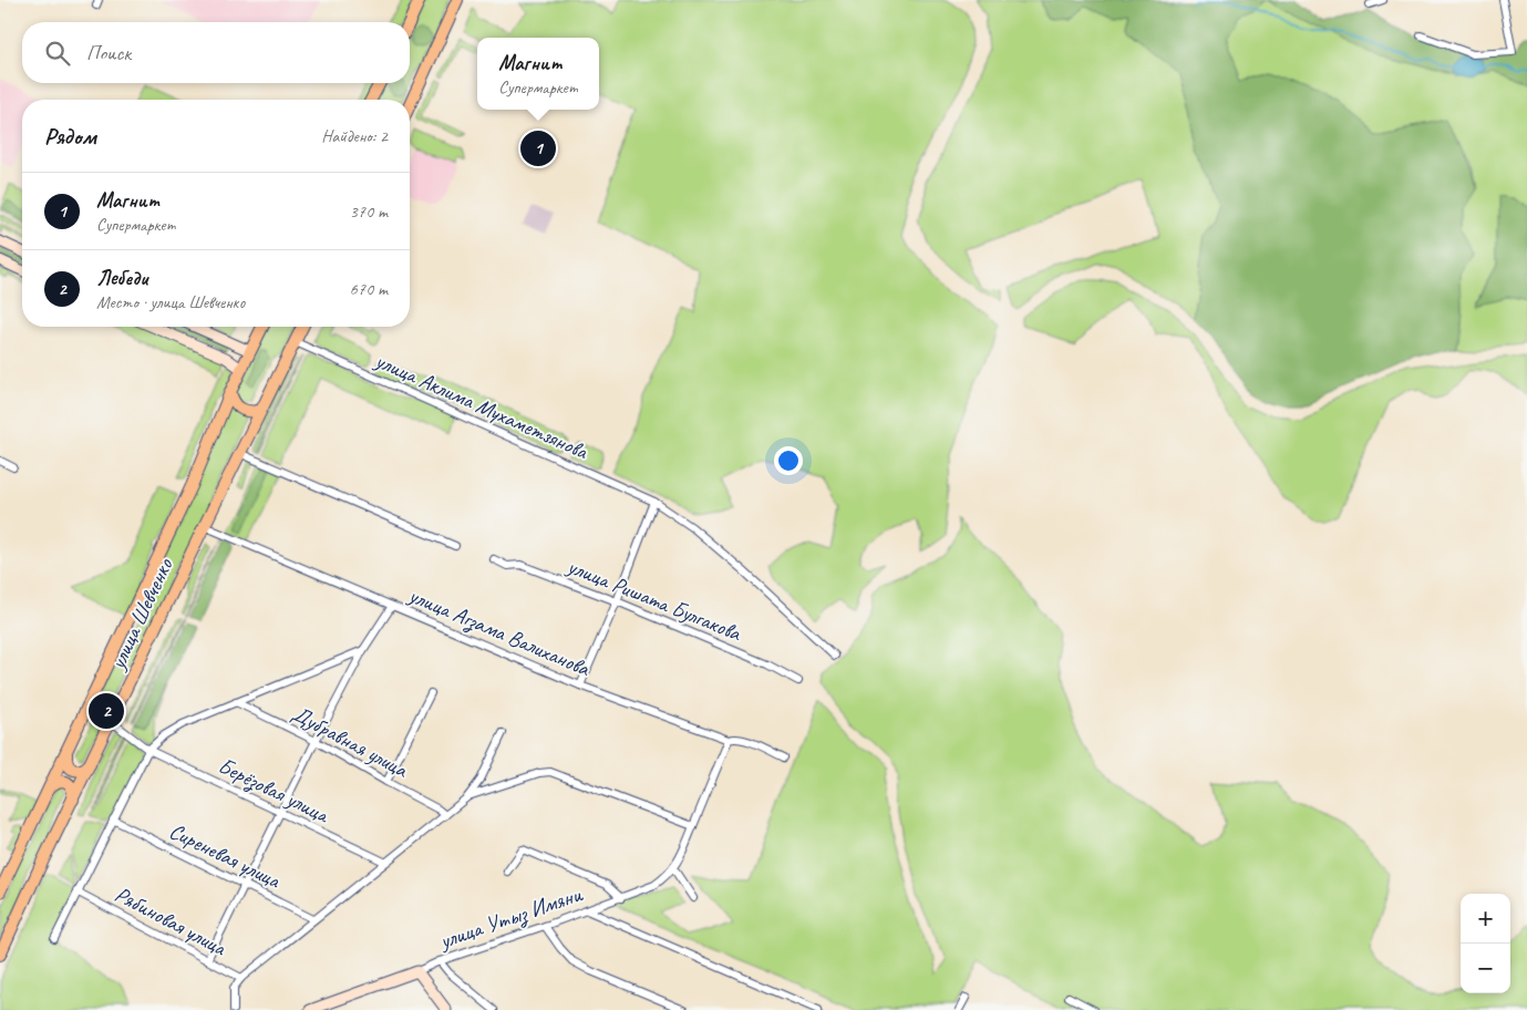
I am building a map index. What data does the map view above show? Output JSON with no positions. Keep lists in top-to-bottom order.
{
  "streets": {
    "main road": ["улица Шевченко"],
    "street": [
      "улица Аклима Мухаметзянова",
      "улица Ришата Булгакова",
      "улица Агзама Валиханова",
      "Дубравная улица",
      "Берёзовая улица",
      "Сиреневая улица",
      "улица Утыз Имяни",
      "Рябиновая улица"
    ]
  },
  "crossings": [
    ["улица Аклима Мухаметзянова", "улица Шевченко"],
    ["улица Шевченко", "улица Агзама Валиханова"],
    ["улица Шевченко", "Берёзовая улица"],
    ["улица Агзама Валиханова", "улица Утыз Имяни"]
  ],
  "page": {
    "search": "Поиск",
    "popup": ["Магнит", "Супермаркет"],
    "heading": ["Рядом", "Найдено: 2"],
    "pins": ["1", "2"],
    "list": [
      {
        "mark": "1",
        "name": "Магнит",
        "note": "Супермаркет",
        "value": "370 m"
      },
      {
        "mark": "2",
        "name": "Лебеди",
        "note": "Место · улица Шевченко",
        "value": "670 m"
      }
    ],
    "map_buttons": ["+", "−"]
  }
}
